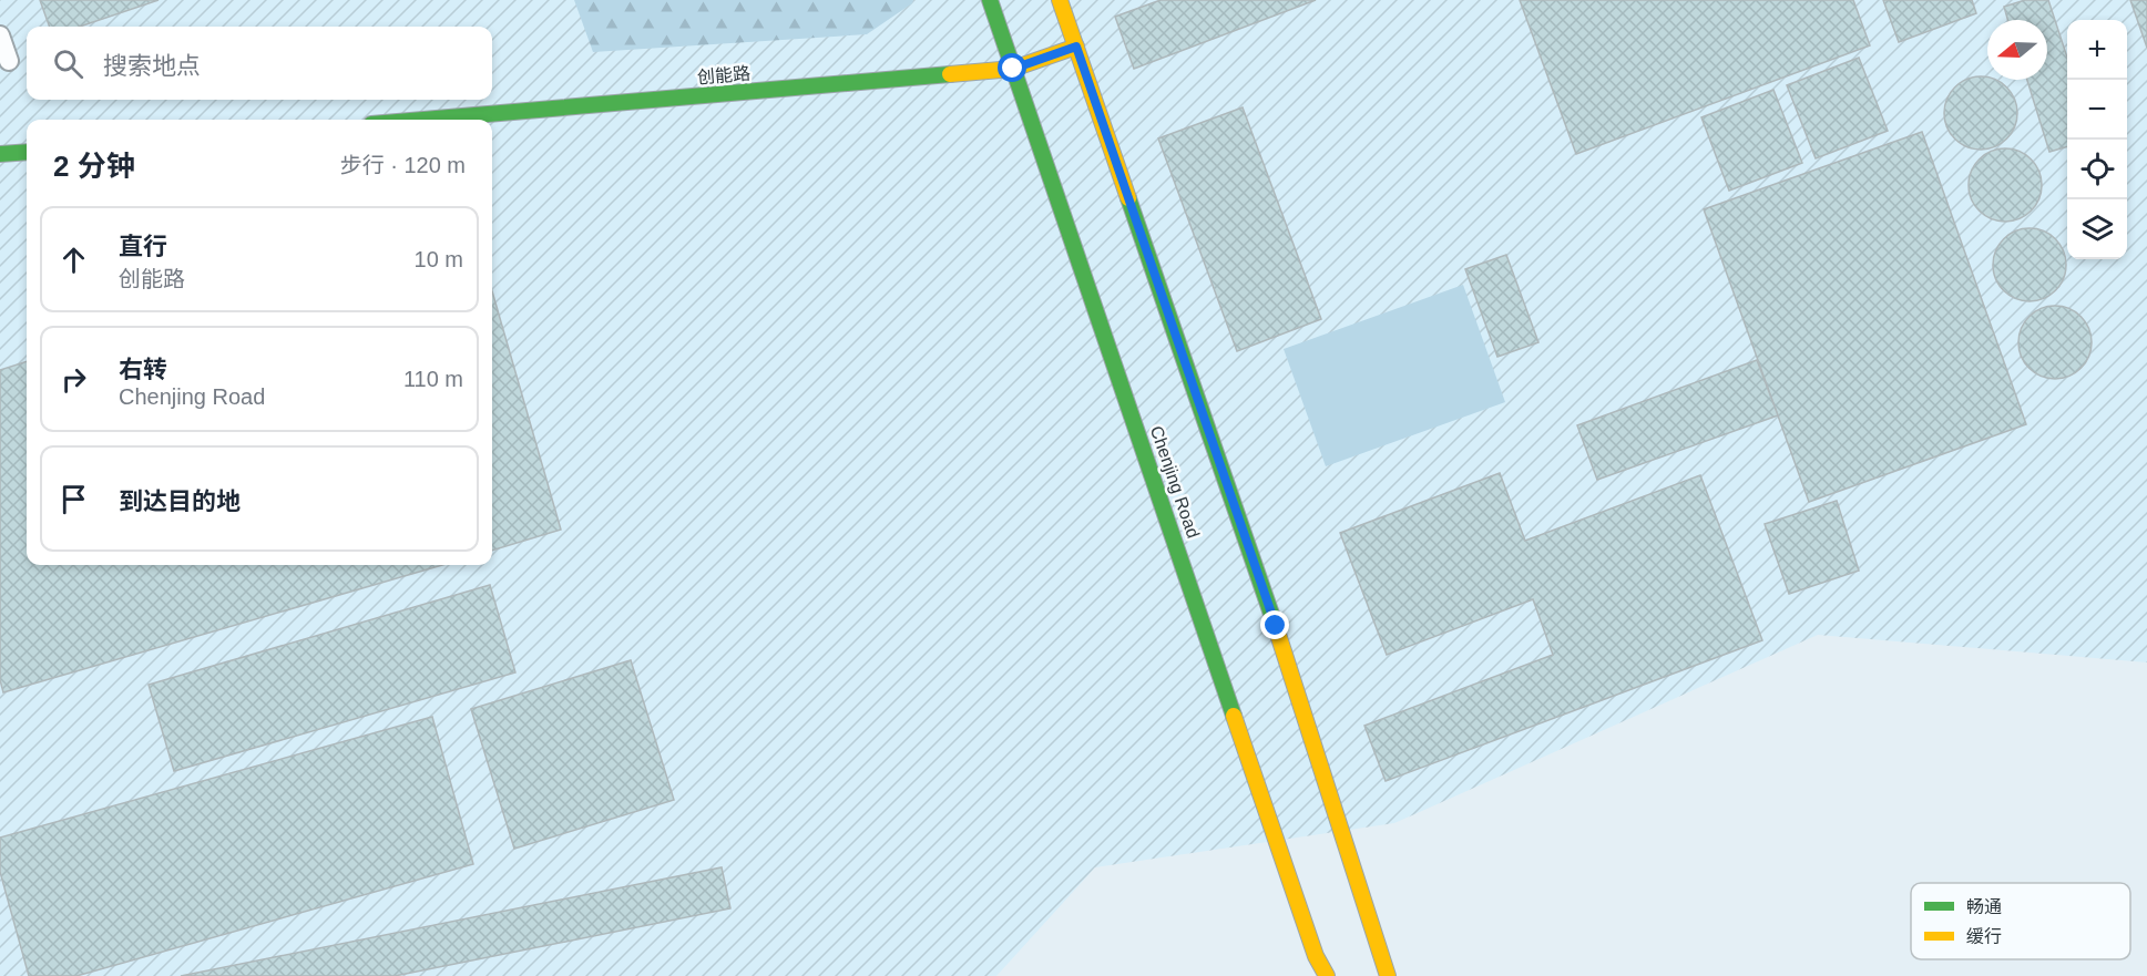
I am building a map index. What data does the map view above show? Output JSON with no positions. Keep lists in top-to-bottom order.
{
  "streets": {
    "street": ["创能路", "Chenjing Road"]
  },
  "crossings": [
    ["创能路", "Chenjing Road"]
  ],
  "legend": ["畅通", "缓行"],
  "north": "left",
  "page": {
    "map_buttons": ["+", "−"],
    "search": "搜索地点",
    "heading": ["2 分钟", "步行 · 120 m"],
    "list": [
      ["直行", "创能路", "10 m"],
      ["右转", "Chenjing Road", "110 m"],
      "到达目的地"
    ]
  }
}
